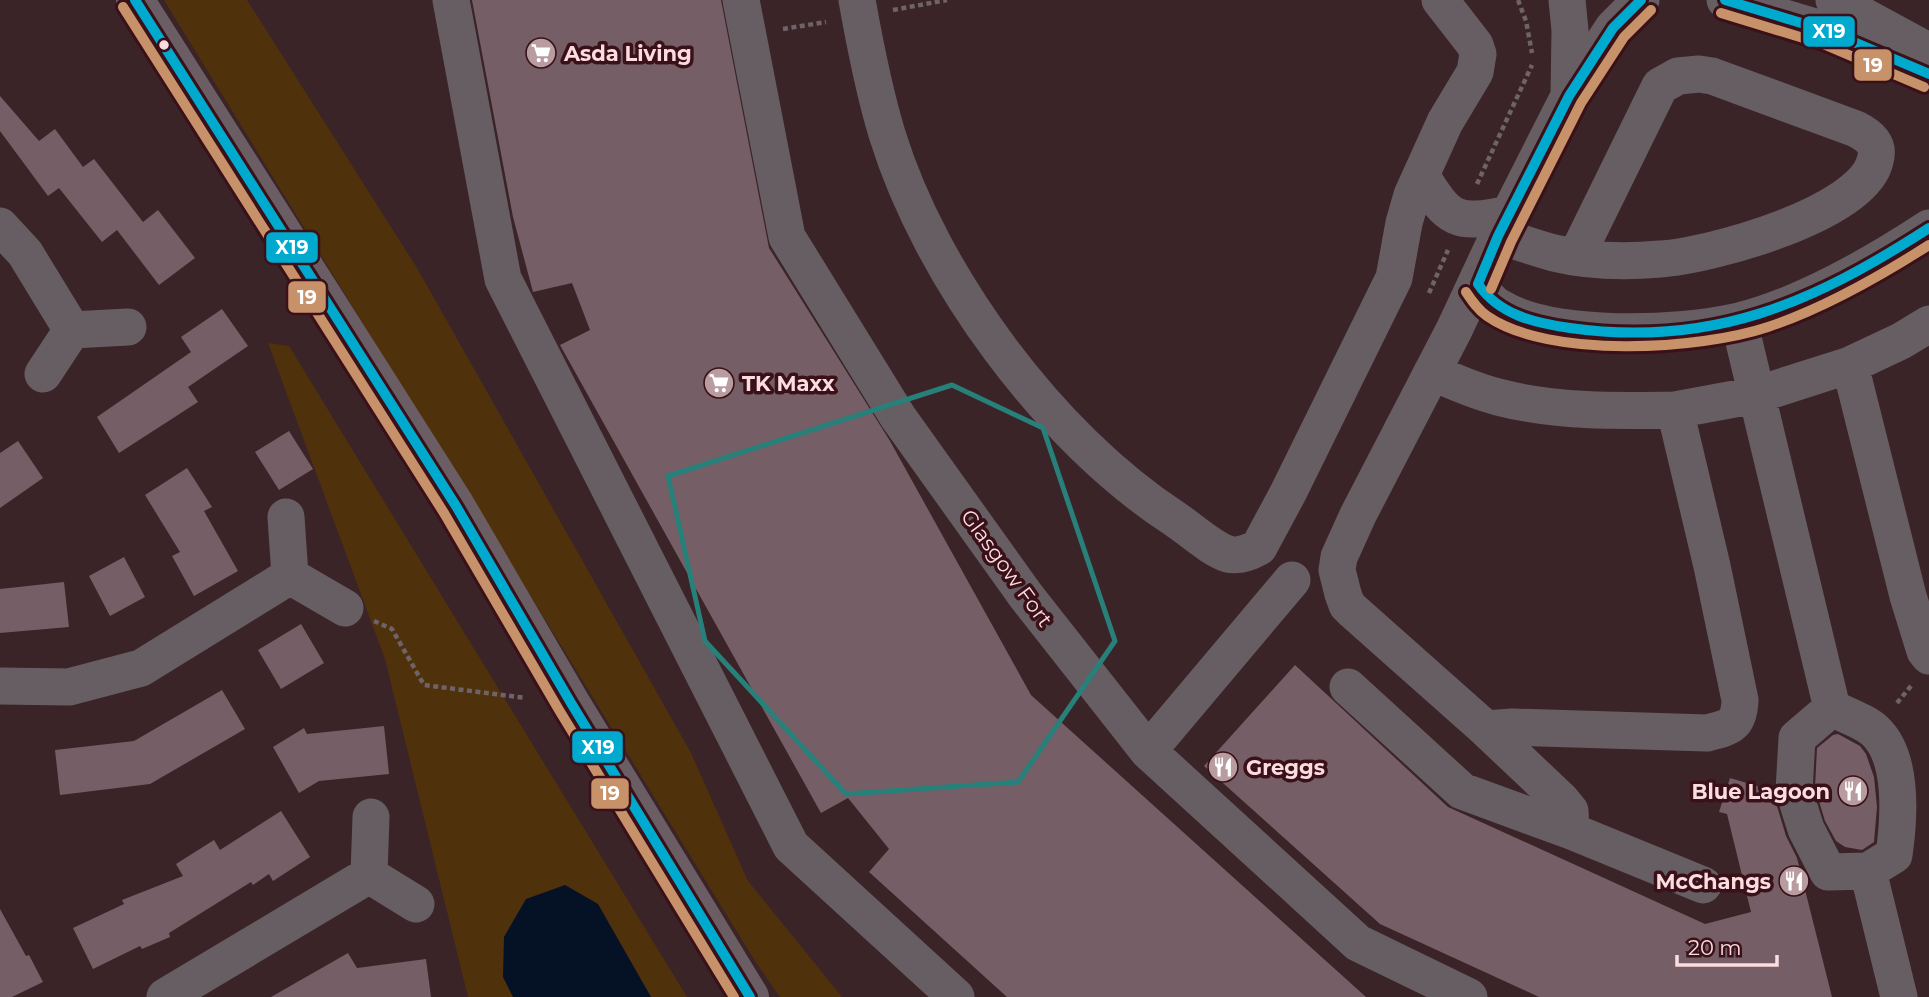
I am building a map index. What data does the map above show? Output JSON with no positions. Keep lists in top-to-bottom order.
{
  "streets": {
    "street": ["Glasgow Fort"]
  },
  "places": {
    "supermarket": ["Asda Living", "TK Maxx"],
    "restaurant": ["Greggs", "Blue Lagoon", "McChangs"]
  },
  "lines": ["transit line X19", "transit line 19"],
  "scale_bar": "20 m"
}
